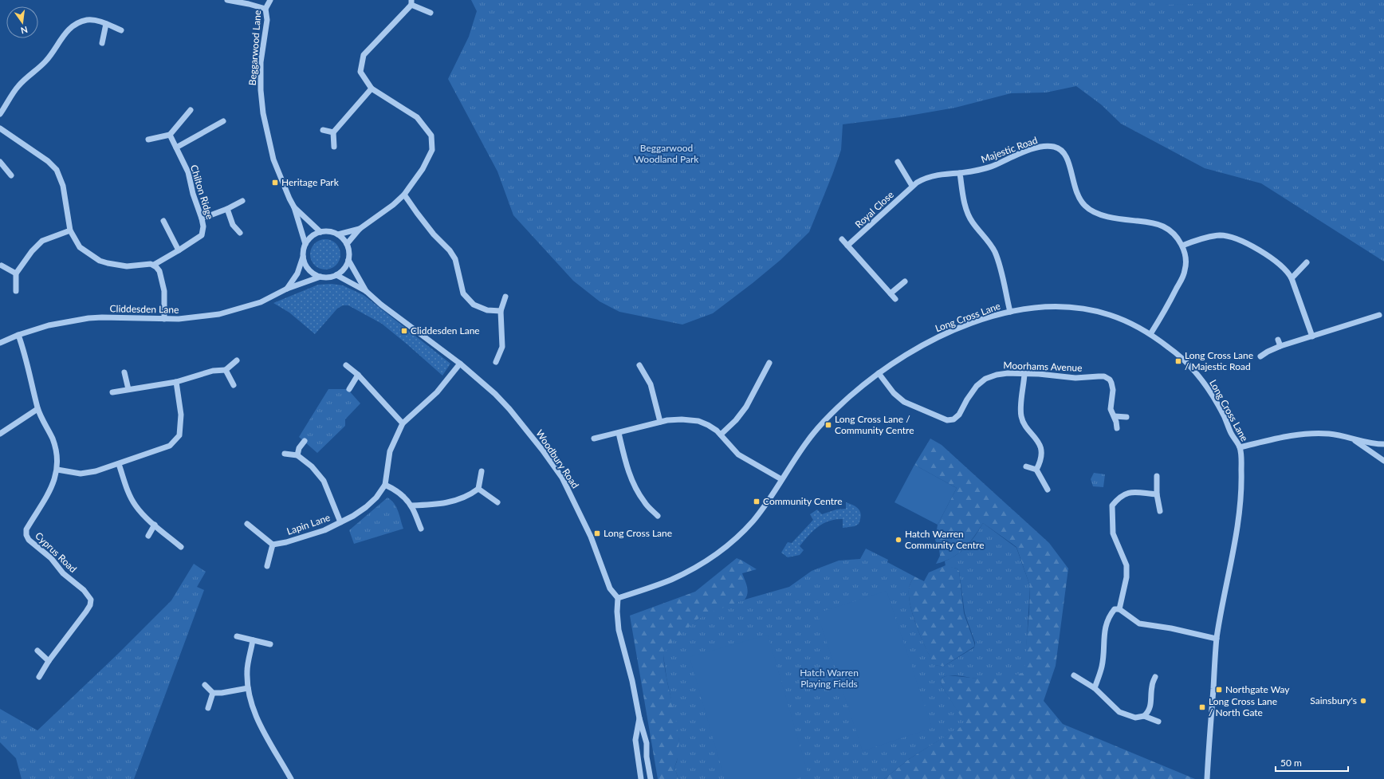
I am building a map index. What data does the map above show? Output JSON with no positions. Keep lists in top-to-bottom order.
{
  "streets": {
    "street": [
      "Beggarwood Lane",
      "Majestic Road",
      "Chilton Ridge",
      "Royal Close",
      "Cliddesden Lane",
      "Long Cross Lane",
      "Moorhams Avenue",
      "Woodbury Road",
      "Lapin Lane",
      "Cyprus Road"
    ]
  },
  "crossings": [
    ["Beggarwood Lane", "Cliddesden Lane"],
    ["Beggarwood Lane", "Woodbury Road"],
    ["Majestic Road", "Royal Close"],
    ["Majestic Road", "Long Cross Lane"],
    ["Cliddesden Lane", "Woodbury Road"],
    ["Cliddesden Lane", "Cyprus Road"],
    ["Long Cross Lane", "Moorhams Avenue"],
    ["Long Cross Lane", "Woodbury Road"]
  ],
  "parks": ["Beggarwood Woodland Park", "Hatch Warren Playing Fields"],
  "places": {
    "transit": [
      "Heritage Park",
      "Cliddesden Lane",
      "Long Cross Lane / Majestic Road",
      "Long Cross Lane / Community Centre",
      "Community Centre",
      "Long Cross Lane",
      "Northgate Way",
      "Long Cross Lane / North Gate"
    ],
    "other": ["Hatch Warren Community Centre", "Sainsbury's"]
  },
  "scale_bar": "50 m",
  "north": "bottom"
}
